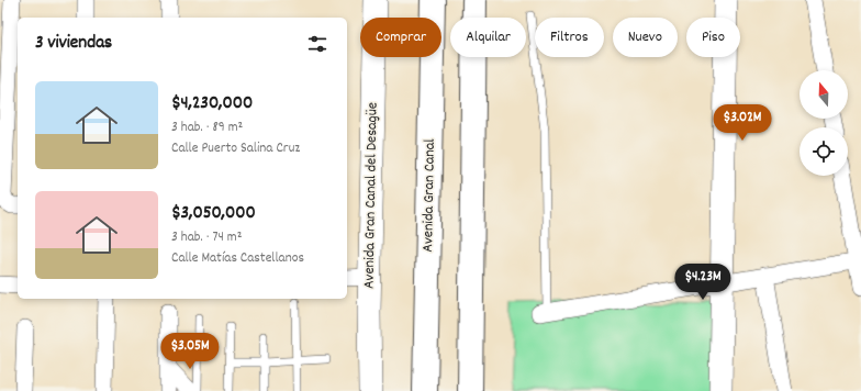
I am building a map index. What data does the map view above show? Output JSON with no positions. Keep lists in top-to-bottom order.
{
  "streets": {
    "main road": ["Avenida Gran Canal"],
    "street": ["Avenida Gran Canal del Desagüe"]
  },
  "north": "top",
  "page": {
    "chip": [
      "Comprar",
      "Alquilar",
      "Filtros",
      "Nuevo",
      "Piso"
    ],
    "heading": "3 viviendas",
    "list": [
      {
        "name": "$4,230,000",
        "note": "3 hab. · 89 m² · Calle Puerto Salina Cruz"
      },
      {
        "name": "$3,050,000",
        "note": "3 hab. · 74 m² · Calle Matías Castellanos"
      }
    ],
    "price": ["$3.02M", "$4.23M", "$3.05M"]
  }
}
